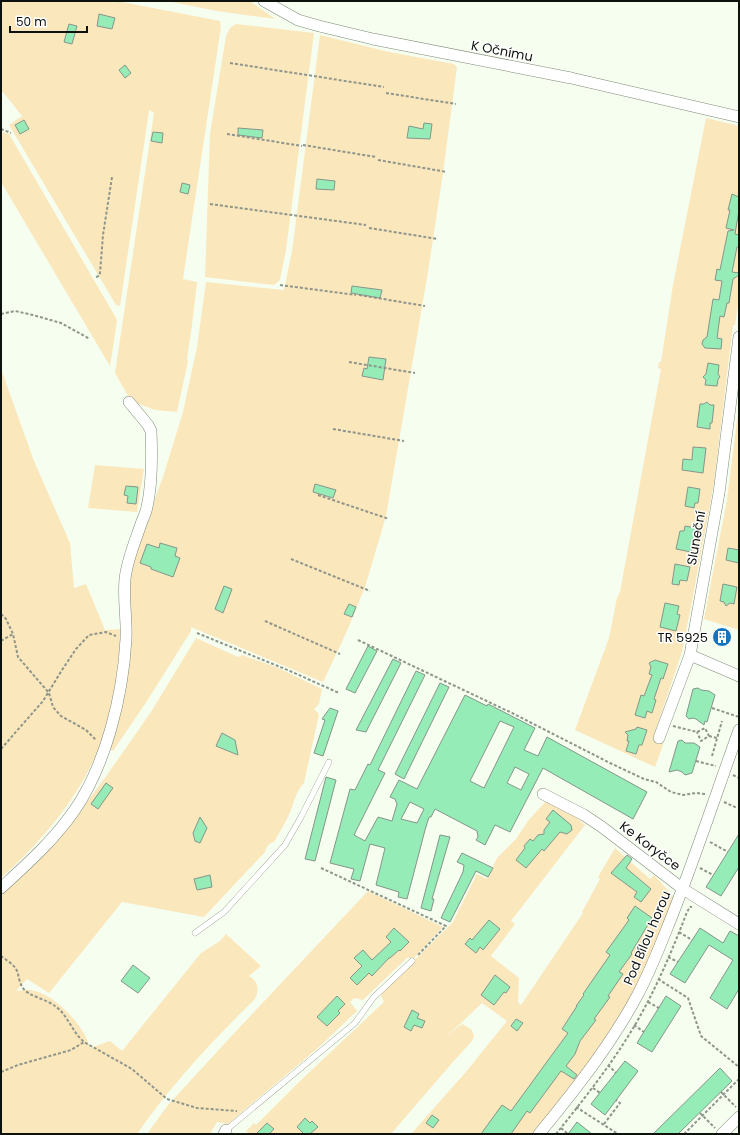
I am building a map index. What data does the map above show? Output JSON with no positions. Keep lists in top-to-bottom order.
{
  "streets": {
    "street": [
      "K Očnímu",
      "Sluneční",
      "Ke Koryčce",
      "Pod Bílou horou"
    ]
  },
  "crossings": [
    ["Ke Koryčce", "Pod Bílou horou"]
  ],
  "places": {
    "building": ["TR 5925"]
  },
  "scale_bar": "50 m"
}
